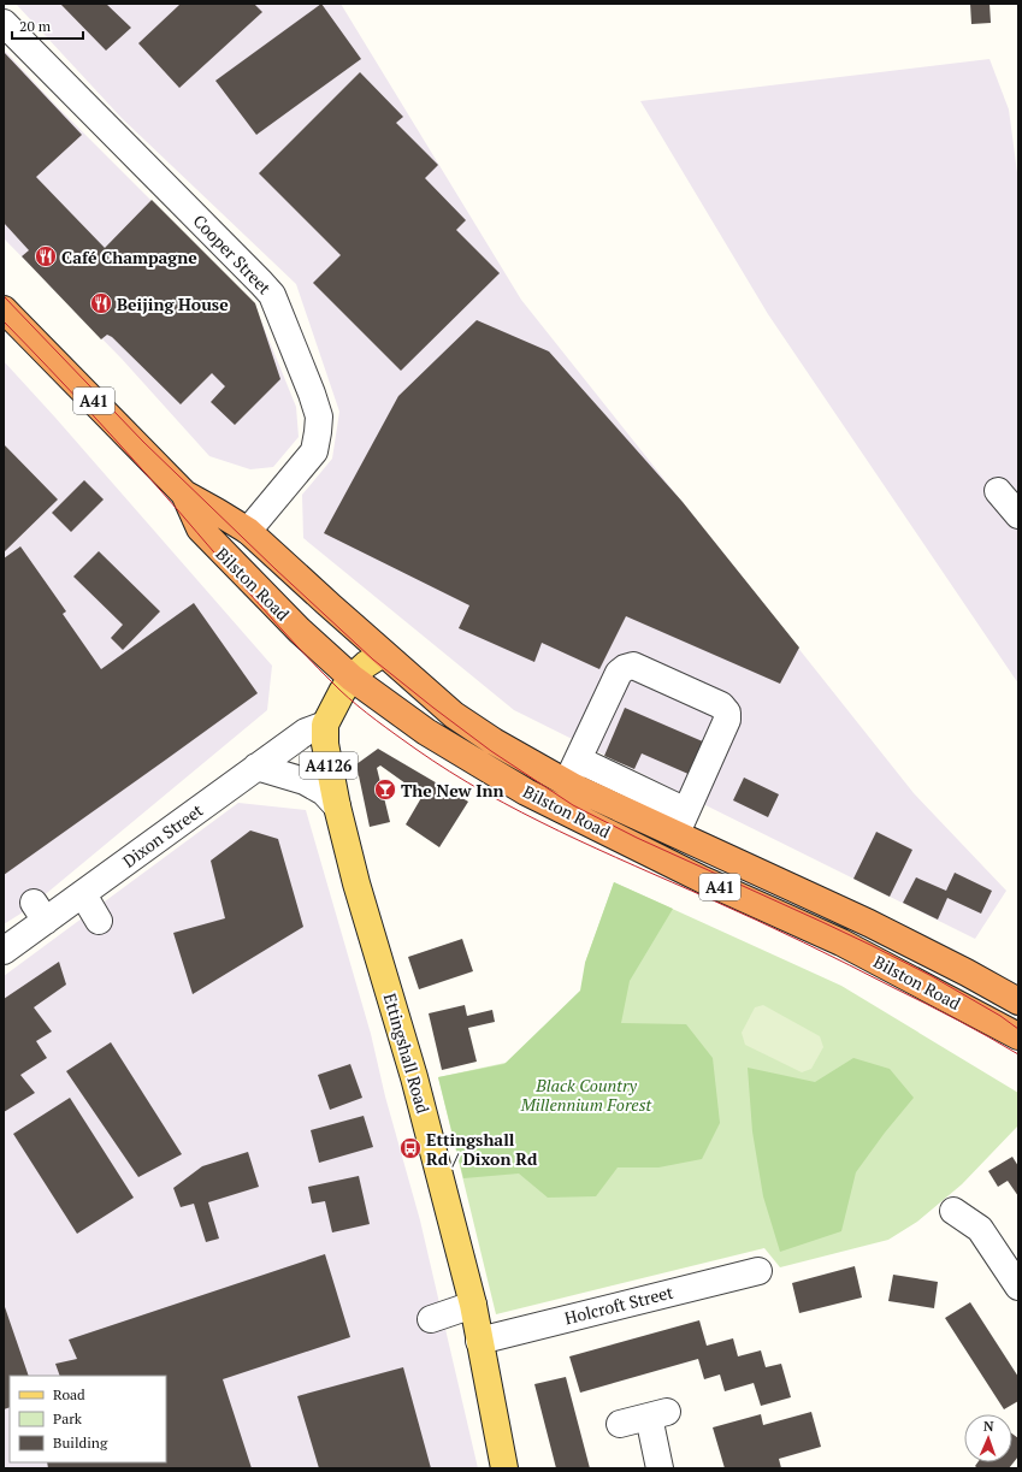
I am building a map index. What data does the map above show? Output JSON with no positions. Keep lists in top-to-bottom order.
{
  "streets": {
    "highway": ["A41", "Bilston Road"],
    "main road": ["A4126", "Ettingshall Road"],
    "street": ["Cooper Street", "Dixon Street", "Holcroft Street"]
  },
  "crossings": [
    ["Cooper Street", "Bilston Road"],
    ["Bilston Road", "A4126"],
    ["A4126", "Dixon Street"],
    ["A4126", "Ettingshall Road"],
    ["Dixon Street", "Ettingshall Road"],
    ["Ettingshall Road", "Holcroft Street"]
  ],
  "parks": ["Black Country Millennium Forest"],
  "places": {
    "restaurant": ["Café Champagne", "Beijing House"],
    "bar": ["The New Inn"],
    "bus stop": ["Ettingshall Rd / Dixon Rd"]
  },
  "legend": ["Road", "Park", "Building"],
  "scale_bar": "20 m",
  "north": "top"
}
